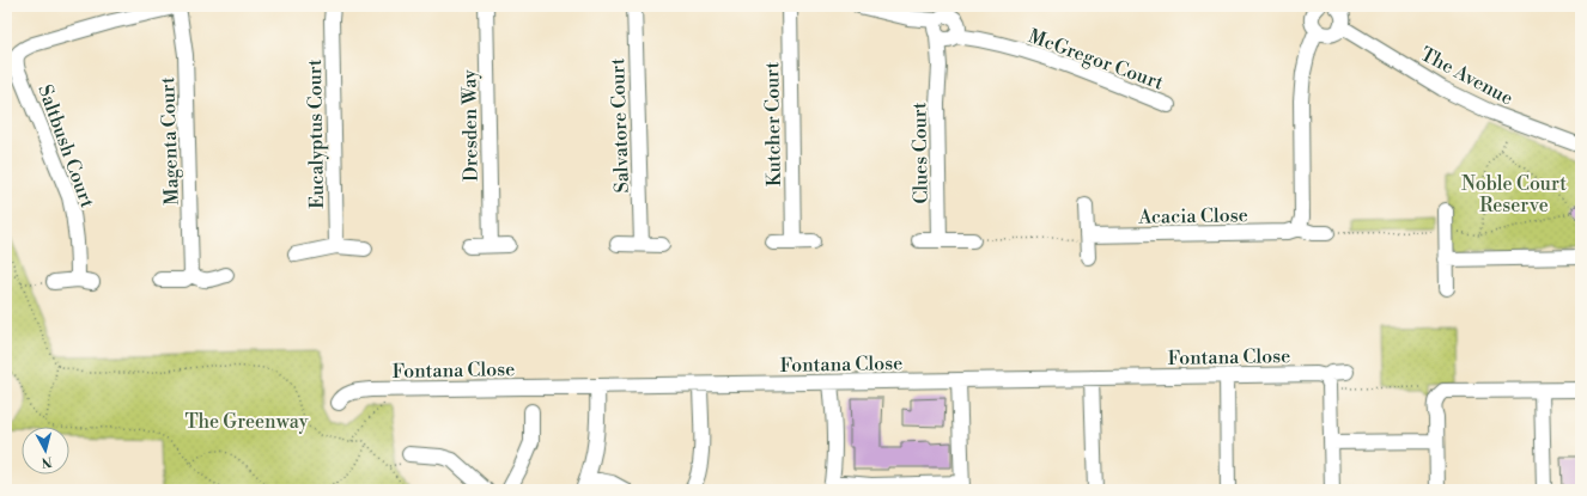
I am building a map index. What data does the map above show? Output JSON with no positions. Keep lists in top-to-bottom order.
{
  "streets": {
    "street": [
      "McGregor Court",
      "The Avenue",
      "Kutcher Court",
      "Dresden Way",
      "Salvatore Court",
      "Eucalyptus Court",
      "Magenta Court",
      "Saltbush Court",
      "Clues Court",
      "Acacia Close",
      "Fontana Close"
    ]
  },
  "crossings": [
    ["McGregor Court", "Clues Court"],
    ["Magenta Court", "Saltbush Court"]
  ],
  "parks": ["Noble Court Reserve", "The Greenway"],
  "north": "bottom"
}
